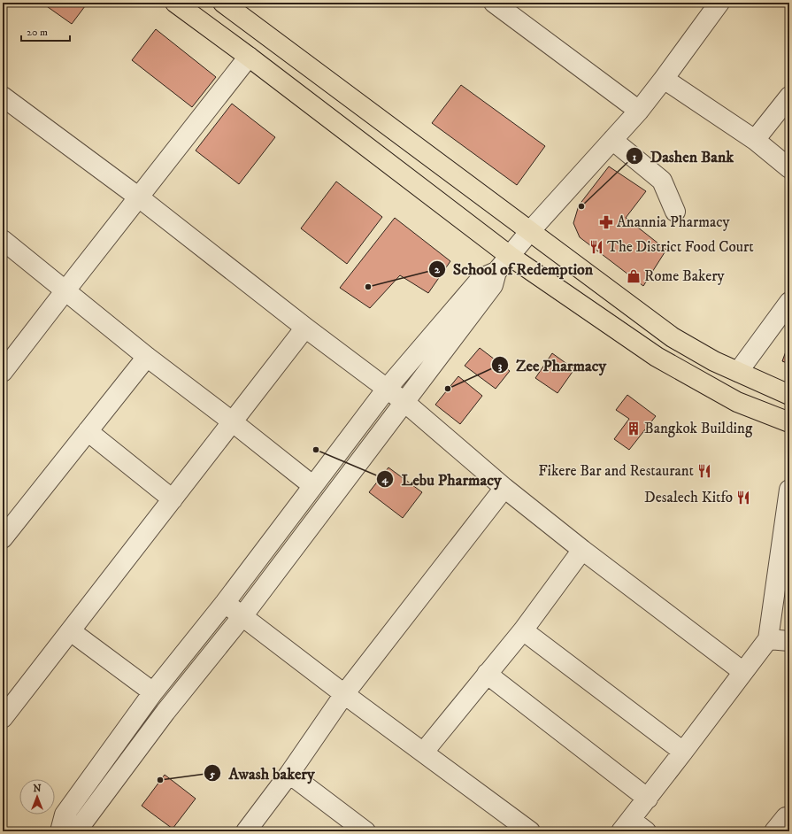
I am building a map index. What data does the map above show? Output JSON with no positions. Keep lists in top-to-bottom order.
{
  "places": {
    "other": [
      "Dashen Bank",
      "School of Redemption",
      "Zee Pharmacy",
      "Lebu Pharmacy",
      "Awash bakery"
    ],
    "pharmacy": ["Anannia Pharmacy"],
    "restaurant": ["The District Food Court", "Fikere Bar and Restaurant", "Desalech Kitfo"],
    "shop": ["Rome Bakery"],
    "building": ["Bangkok Building"]
  },
  "scale_bar": "20 m",
  "north": "top"
}
